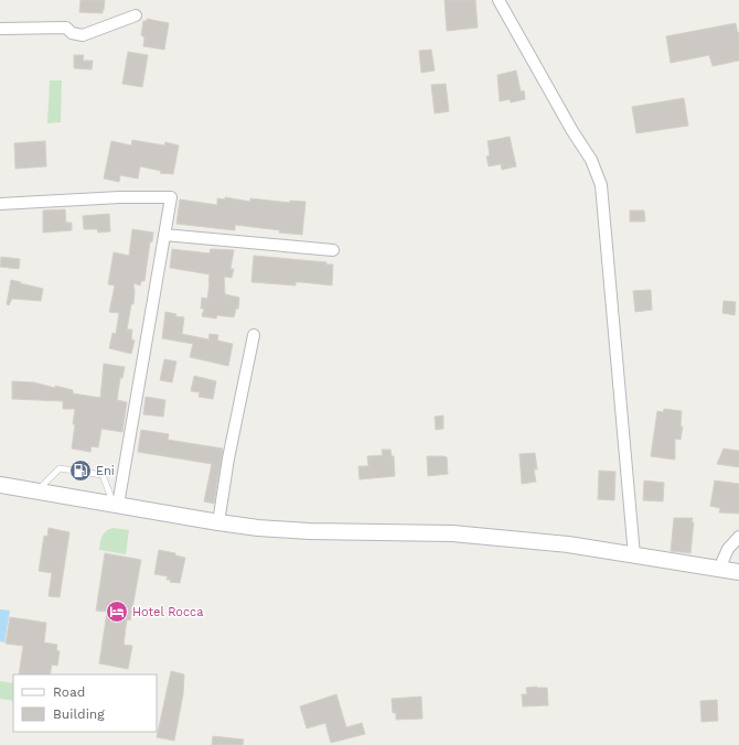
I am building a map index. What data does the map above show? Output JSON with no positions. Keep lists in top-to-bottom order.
{
  "places": {
    "fuel station": ["Eni"],
    "hotel": ["Hotel Rocca"]
  },
  "legend": ["Road", "Building"]
}
